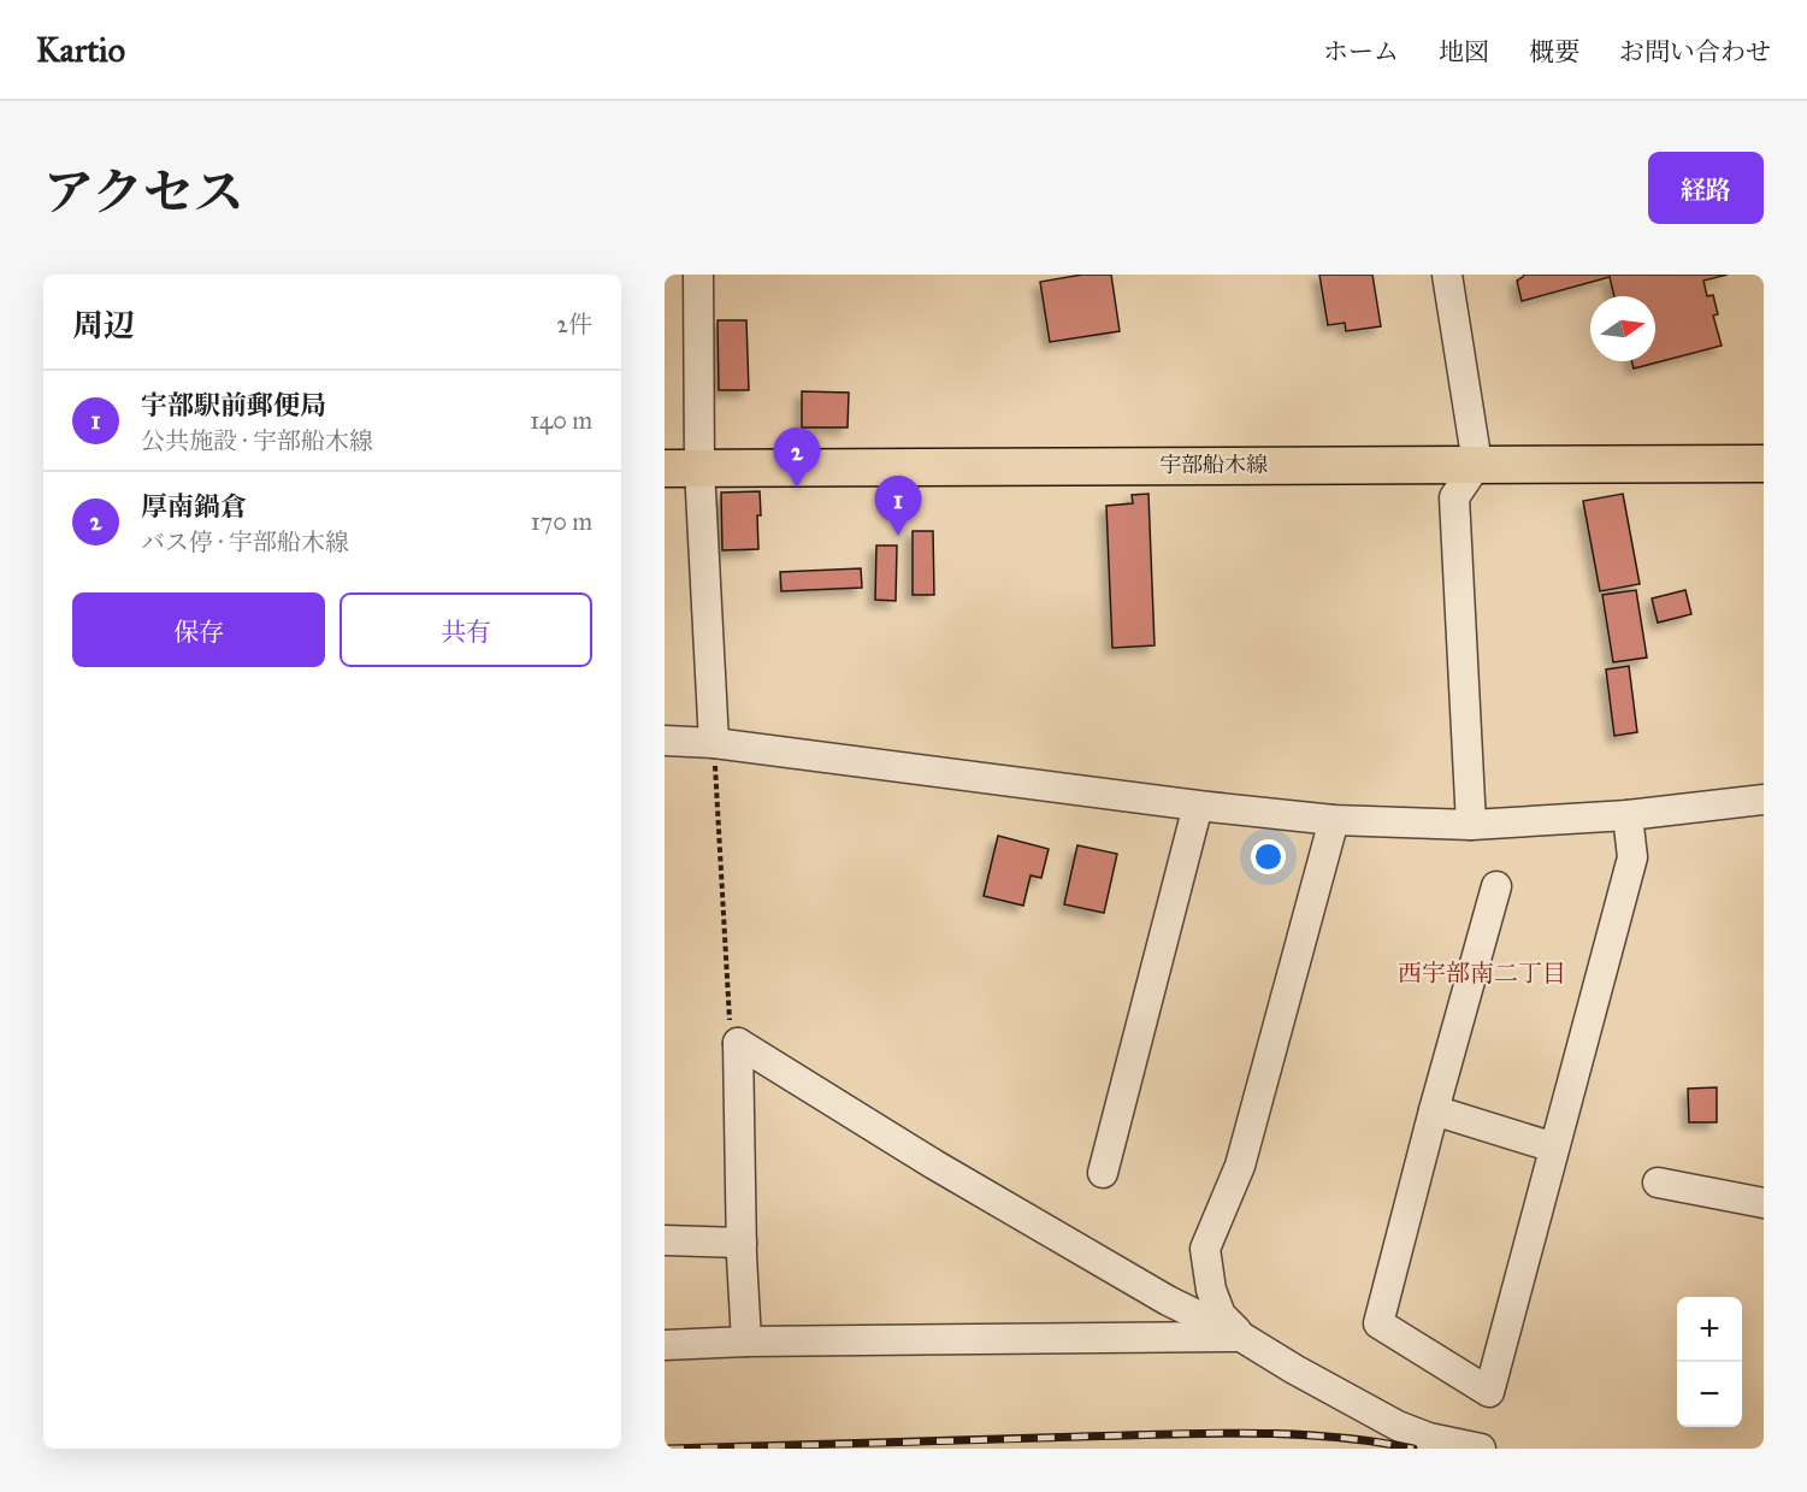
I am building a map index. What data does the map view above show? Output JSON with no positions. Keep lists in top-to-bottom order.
{
  "streets": {
    "main road": ["宇部船木線"]
  },
  "districts": ["西宇部南二丁目"],
  "north": "right",
  "page": {
    "header": "Kartio",
    "nav": [
      "ホーム",
      "地図",
      "概要",
      "お問い合わせ"
    ],
    "title": "アクセス",
    "buttons": [
      "経路",
      ["保存", "共有"]
    ],
    "heading": ["周辺", "2件"],
    "list": [
      {
        "mark": "1",
        "name": "宇部駅前郵便局",
        "note": "公共施設 · 宇部船木線",
        "value": "140 m"
      },
      {
        "mark": "2",
        "name": "厚南鍋倉",
        "note": "バス停 · 宇部船木線",
        "value": "170 m"
      }
    ],
    "pins": ["2", "1"],
    "map_buttons": ["+", "−"]
  }
}
